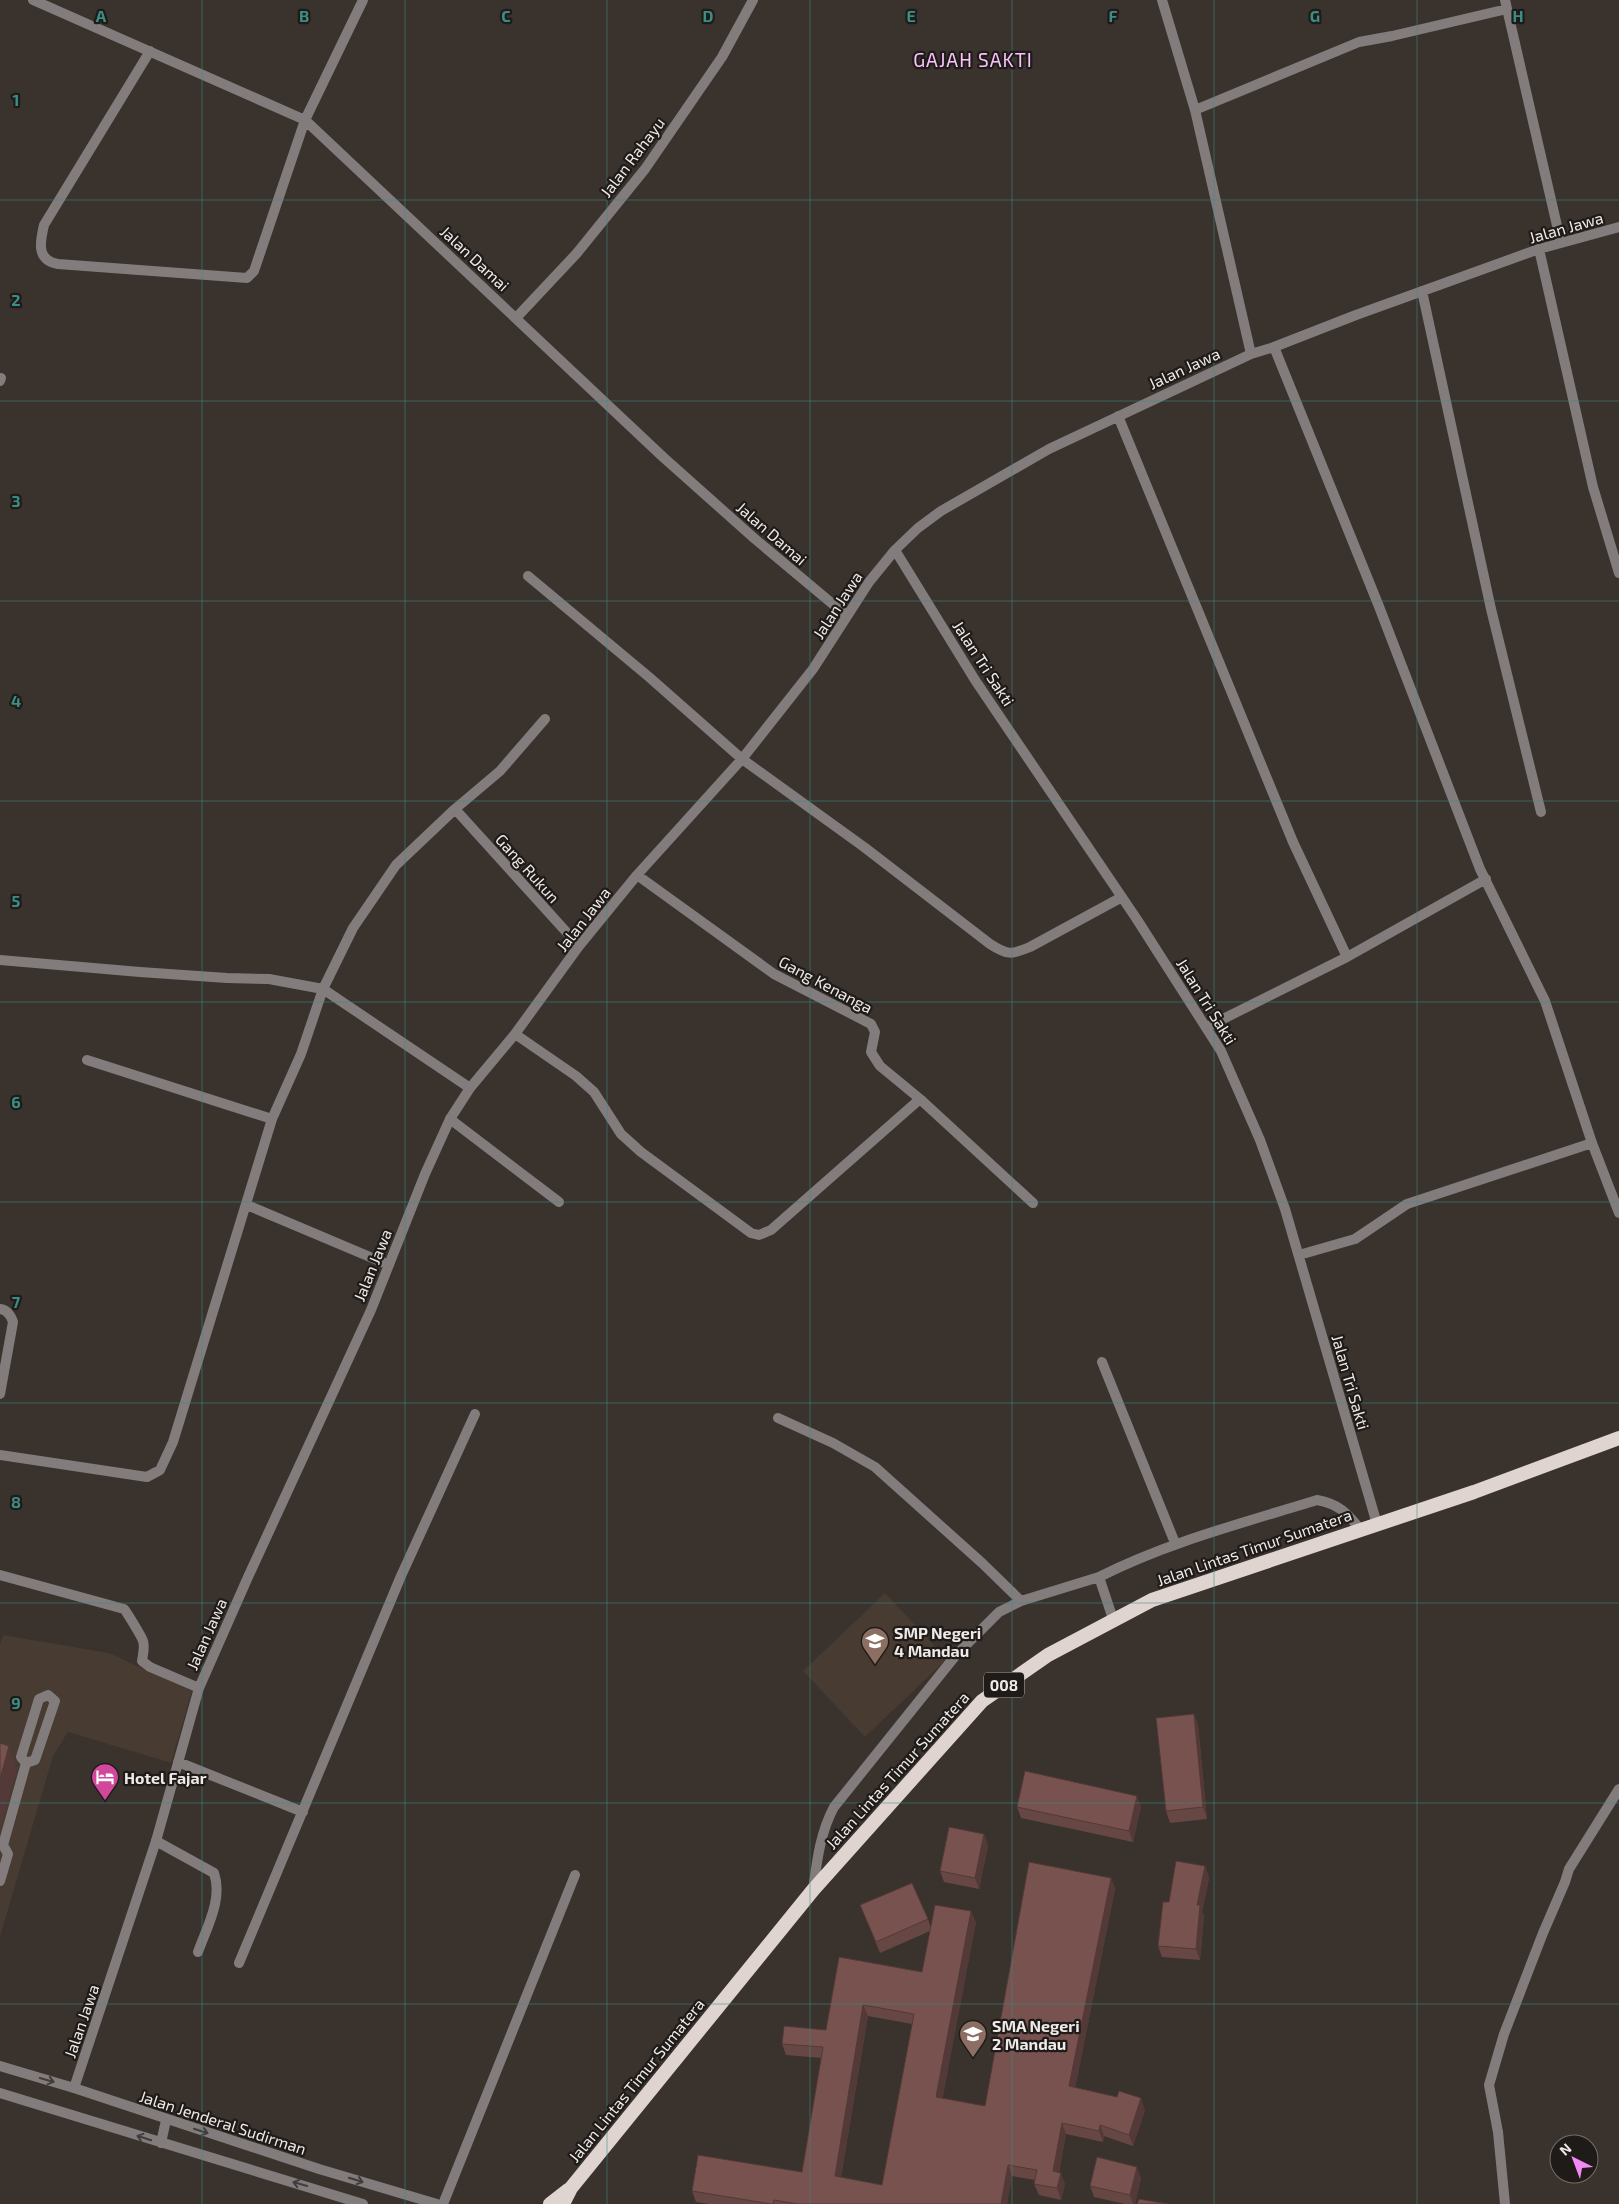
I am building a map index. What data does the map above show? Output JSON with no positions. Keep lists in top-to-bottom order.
{
  "streets": {
    "highway": ["Jalan Lintas Timur Sumatera", "008"],
    "street": [
      "Jalan Rahayu",
      "Jalan Jawa",
      "Jalan Damai",
      "Jalan Tri Sakti",
      "Gang Rukun",
      "Gang Kenanga",
      "Jalan Jenderal Sudirman"
    ]
  },
  "crossings": [
    ["Jalan Rahayu", "Jalan Damai"],
    ["Jalan Jawa", "Jalan Damai"],
    ["Jalan Jawa", "Jalan Tri Sakti"],
    ["Jalan Jawa", "Gang Rukun"],
    ["Jalan Jawa", "Gang Kenanga"],
    ["Jalan Jawa", "Jalan Jenderal Sudirman"],
    ["Jalan Tri Sakti", "Jalan Lintas Timur Sumatera"],
    ["Jalan Lintas Timur Sumatera", "008"]
  ],
  "districts": ["GAJAH SAKTI"],
  "places": {
    "school or university": ["SMP Negeri 4 Mandau", "SMA Negeri 2 Mandau"],
    "hotel": ["Hotel Fajar"]
  },
  "north": "top left",
  "grid": {
    "columns": [
      "A",
      "B",
      "C",
      "D",
      "E",
      "F",
      "G",
      "H"
    ],
    "rows": [
      "1",
      "2",
      "3",
      "4",
      "5",
      "6",
      "7",
      "8",
      "9"
    ]
  }
}
